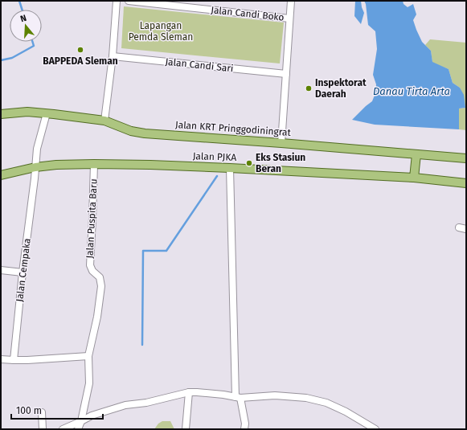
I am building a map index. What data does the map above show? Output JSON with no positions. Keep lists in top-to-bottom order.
{
  "streets": {
    "main road": ["Jalan KRT Pringgodiningrat", "Jalan PJKA"],
    "street": [
      "Jalan Candi Boko",
      "Jalan Candi Sari",
      "Jalan Puspita Baru",
      "Jalan Cempaka"
    ]
  },
  "crossings": [
    ["Jalan KRT Pringgodiningrat", "Jalan Cempaka"],
    ["Jalan PJKA", "Jalan Puspita Baru"],
    ["Jalan PJKA", "Jalan Cempaka"]
  ],
  "water": ["Danau Tirta Arta"],
  "parks": ["Lapangan Pemda Sleman"],
  "places": ["BAPPEDA Sleman", "Inspektorat Daerah", "Eks Stasiun Beran"],
  "scale_bar": "100 m",
  "north": "top"
}
